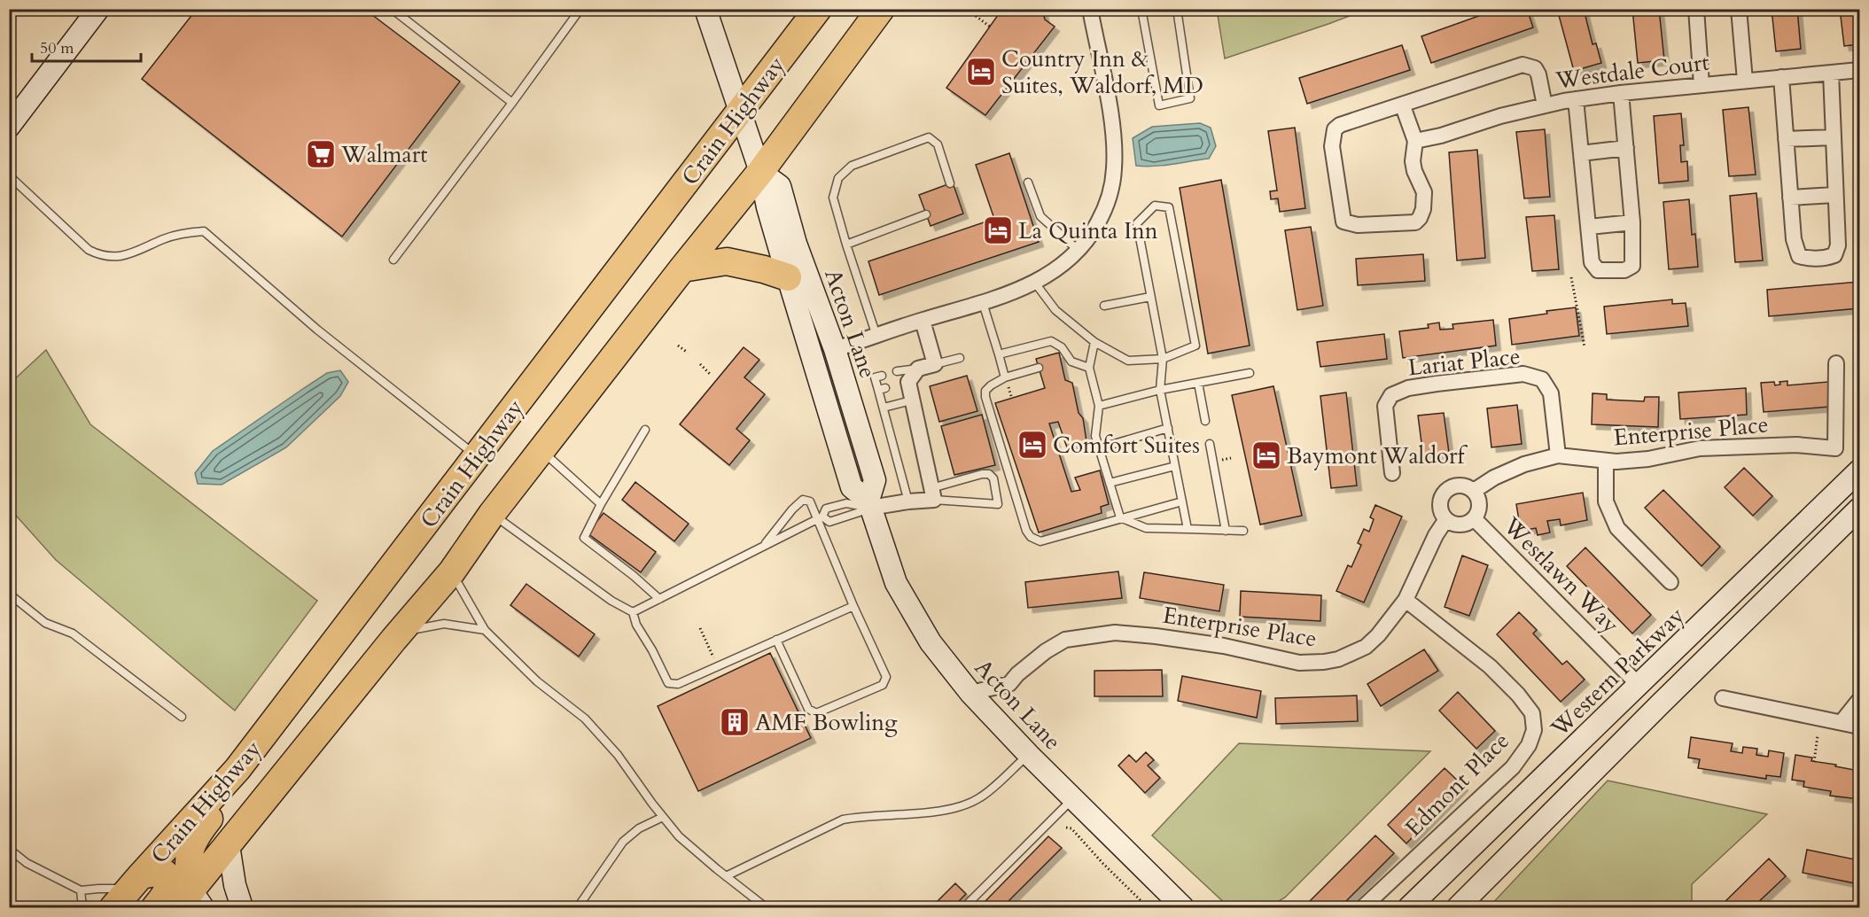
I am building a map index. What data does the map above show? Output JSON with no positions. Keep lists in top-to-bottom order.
{
  "streets": {
    "highway": ["Crain Highway"],
    "main road": ["Acton Lane", "Western Parkway"],
    "street": [
      "Westdale Court",
      "Lariat Place",
      "Enterprise Place",
      "Westlawn Way",
      "Edmont Place"
    ]
  },
  "crossings": [
    ["Crain Highway", "Acton Lane"],
    ["Acton Lane", "Enterprise Place"],
    ["Lariat Place", "Enterprise Place"],
    ["Enterprise Place", "Westlawn Way"],
    ["Enterprise Place", "Edmont Place"],
    ["Westlawn Way", "Western Parkway"]
  ],
  "places": {
    "hotel": [
      "Country Inn & Suites, Waldorf, MD",
      "La Quinta Inn",
      "Comfort Suites",
      "Baymont Waldorf"
    ],
    "supermarket": ["Walmart"],
    "building": ["AMF Bowling"]
  },
  "scale_bar": "50 m"
}
